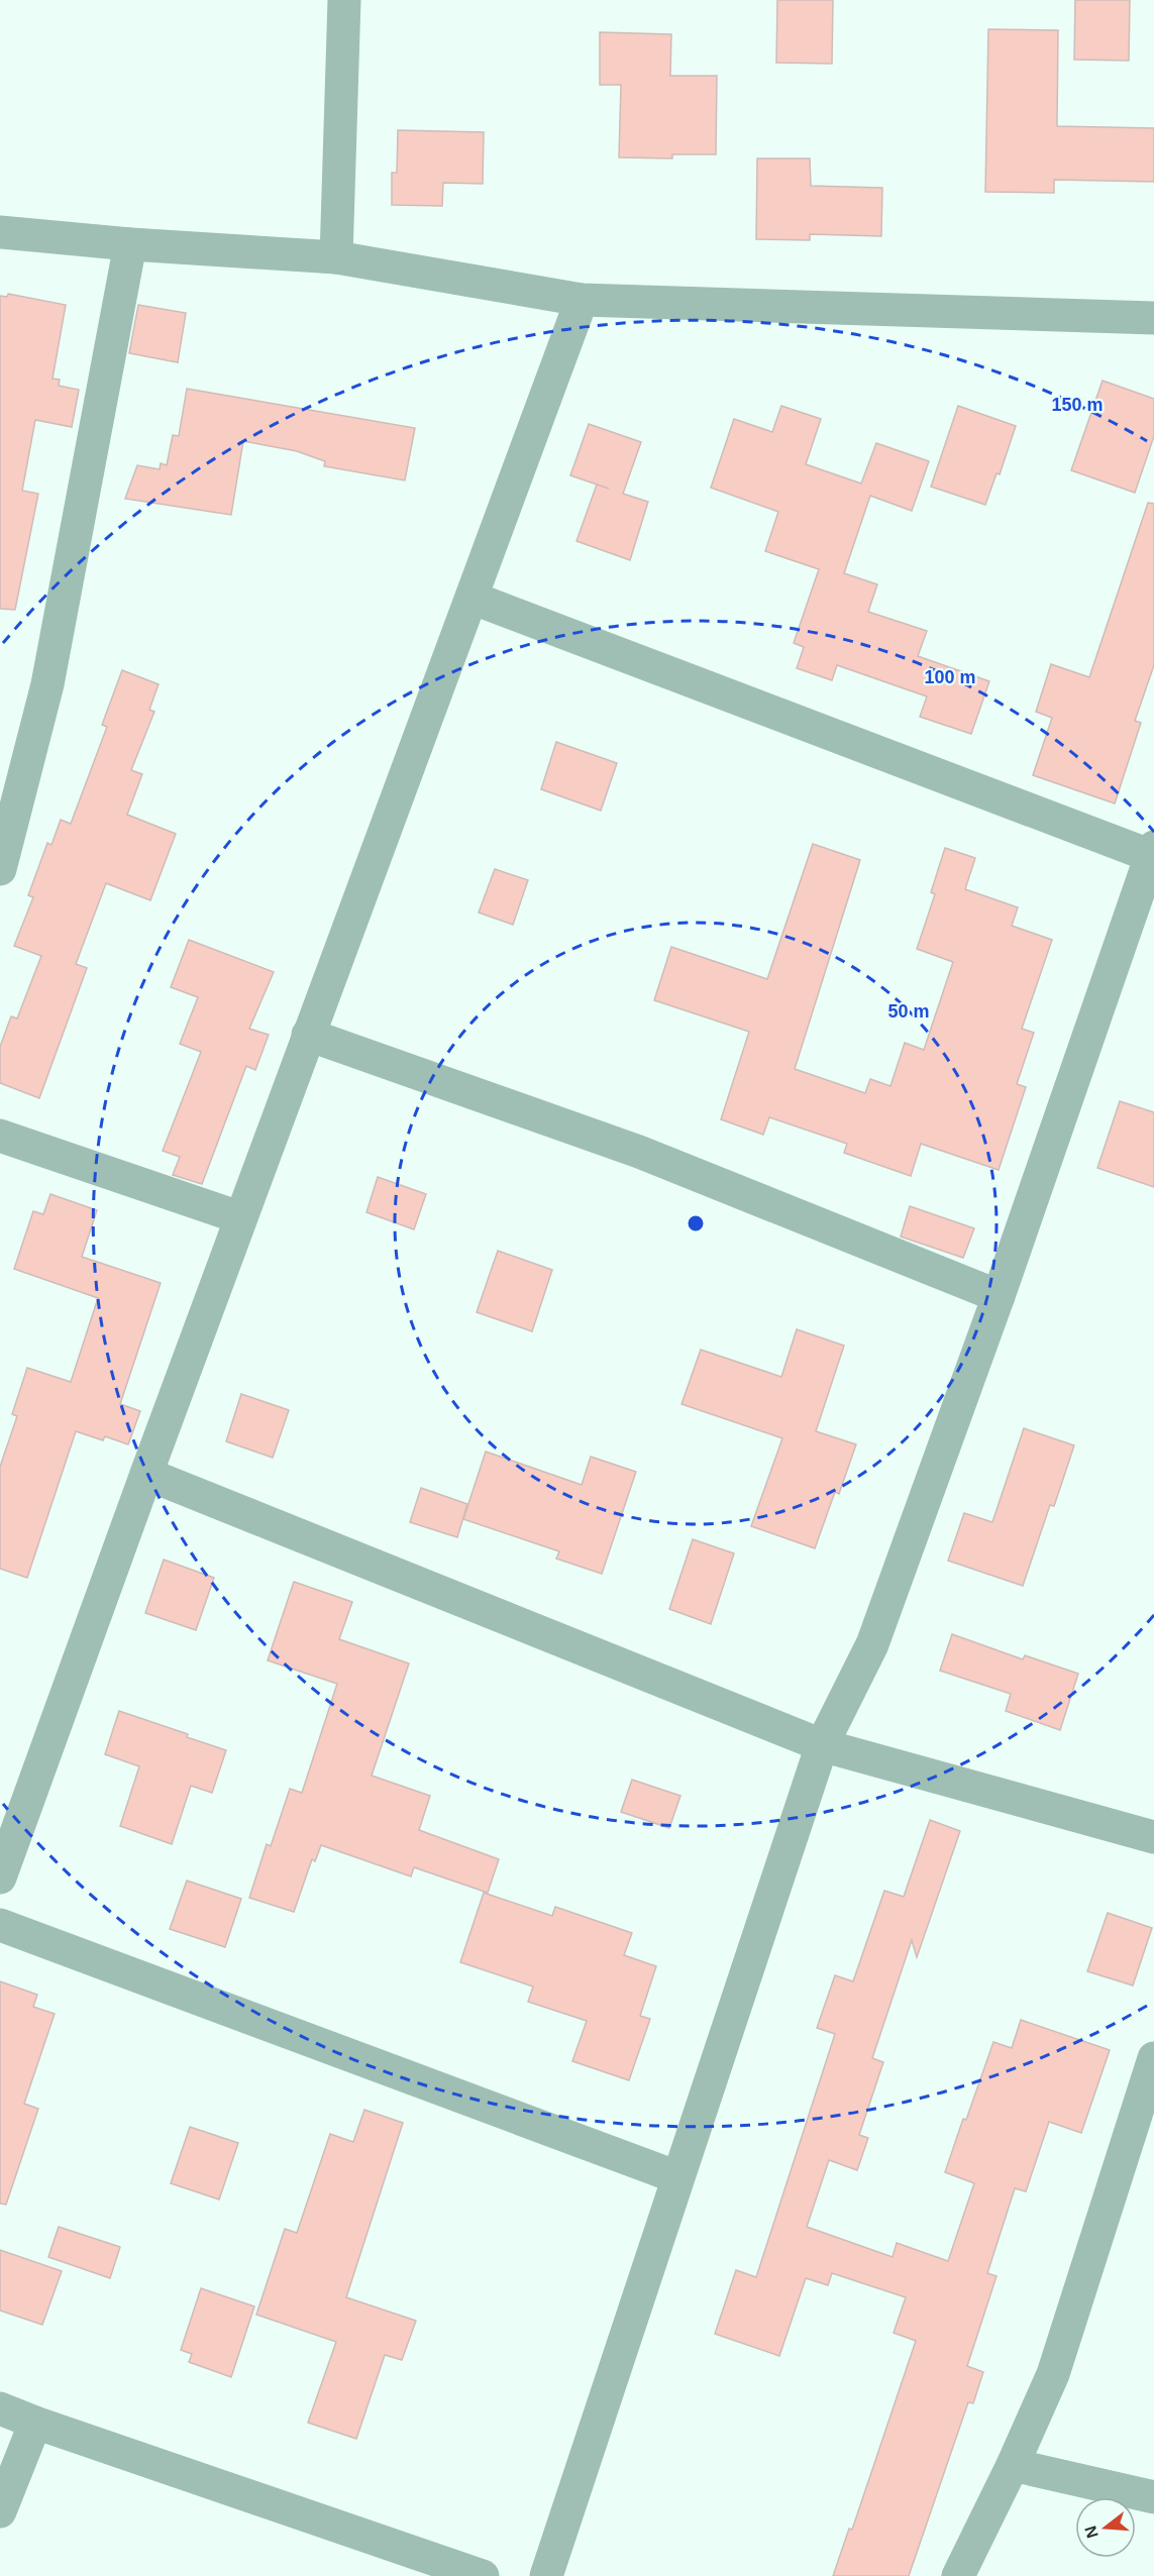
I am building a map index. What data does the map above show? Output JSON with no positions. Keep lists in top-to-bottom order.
{
  "north": "left",
  "rings": ["150 m", "100 m", "50 m"]
}
